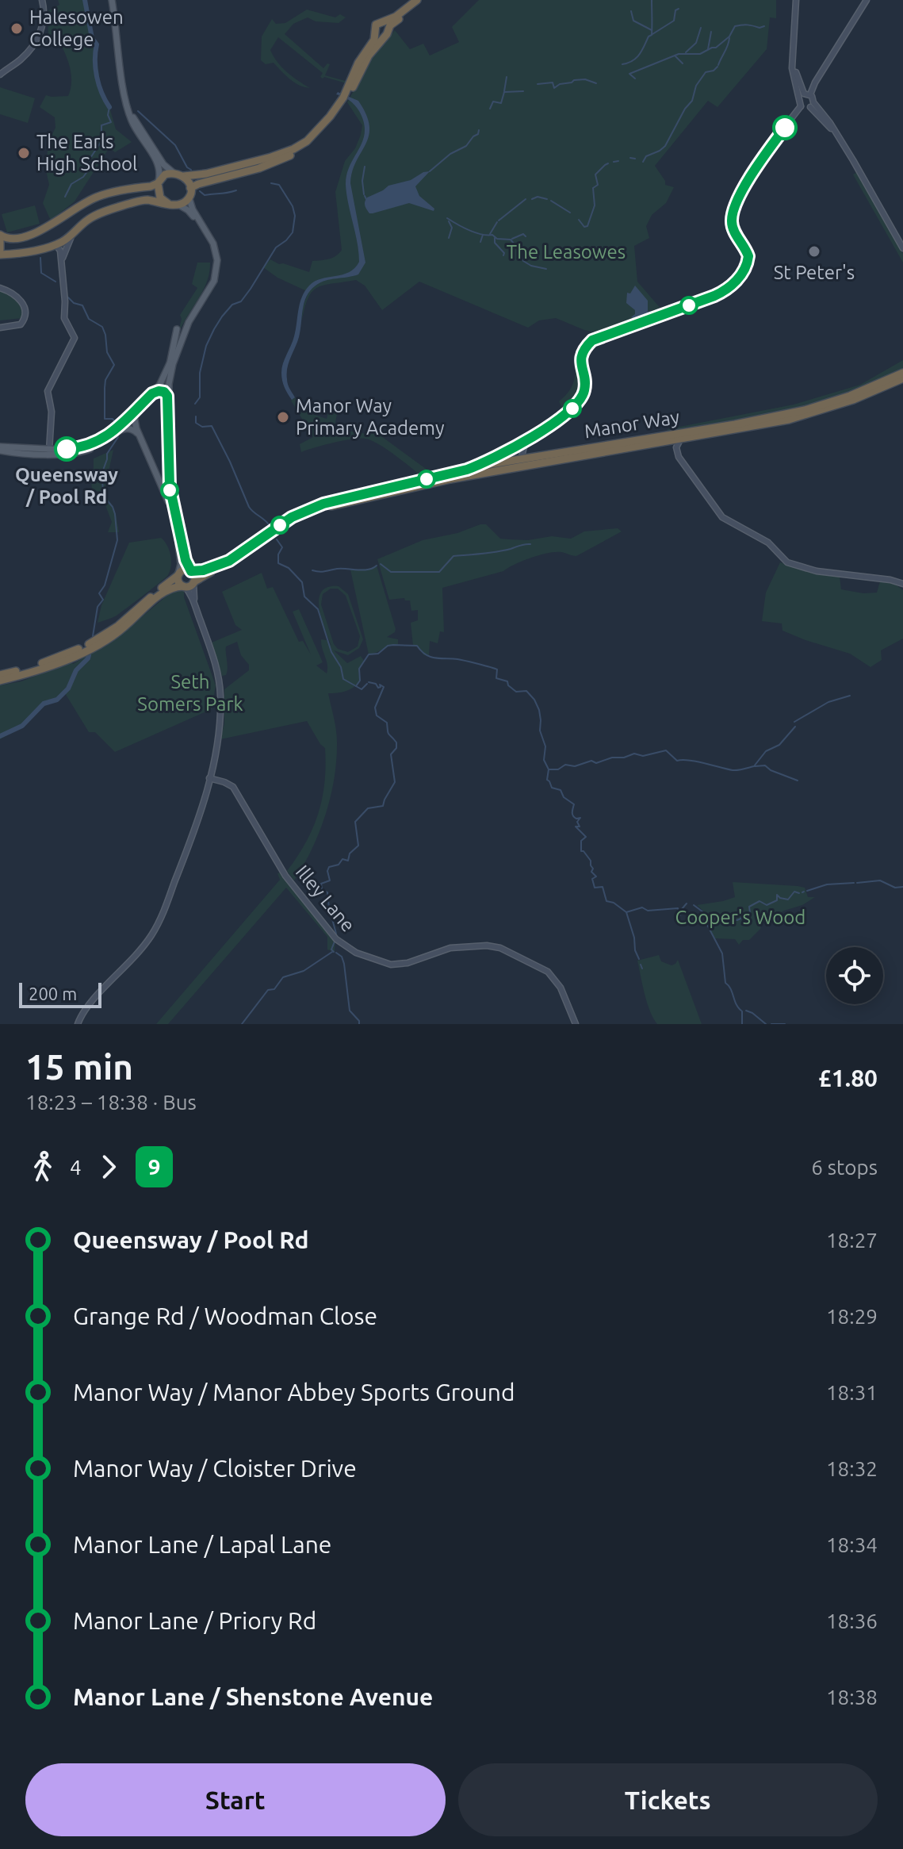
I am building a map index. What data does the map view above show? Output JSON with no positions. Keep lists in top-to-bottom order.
{
  "streets": {
    "highway": ["Manor Way"],
    "main road": ["Illey Lane"]
  },
  "parks": ["The Leasowes", "Seth Somers Park", "Cooper's Wood"],
  "places": [
    "Halesowen College",
    "The Earls High School",
    "St Peter's",
    "Manor Way Primary Academy",
    "Queensway / Pool Rd"
  ],
  "lines": ["bus line 9"],
  "scale_bar": "200 m",
  "page": {
    "scale": "200 m",
    "heading": ["15 min", "18:23 – 18:38 · Bus", "£1.80"],
    "legs": ["4", "9", "6 stops"],
    "list": [
      {
        "name": "Queensway / Pool Rd",
        "value": "18:27"
      },
      {
        "name": "Grange Rd / Woodman Close",
        "value": "18:29"
      },
      {
        "name": "Manor Way / Manor Abbey Sports Ground",
        "value": "18:31"
      },
      {
        "name": "Manor Way / Cloister Drive",
        "value": "18:32"
      },
      {
        "name": "Manor Lane / Lapal Lane",
        "value": "18:34"
      },
      {
        "name": "Manor Lane / Priory Rd",
        "value": "18:36"
      },
      {
        "name": "Manor Lane / Shenstone Avenue",
        "value": "18:38"
      }
    ],
    "buttons": ["Start", "Tickets"]
  }
}
